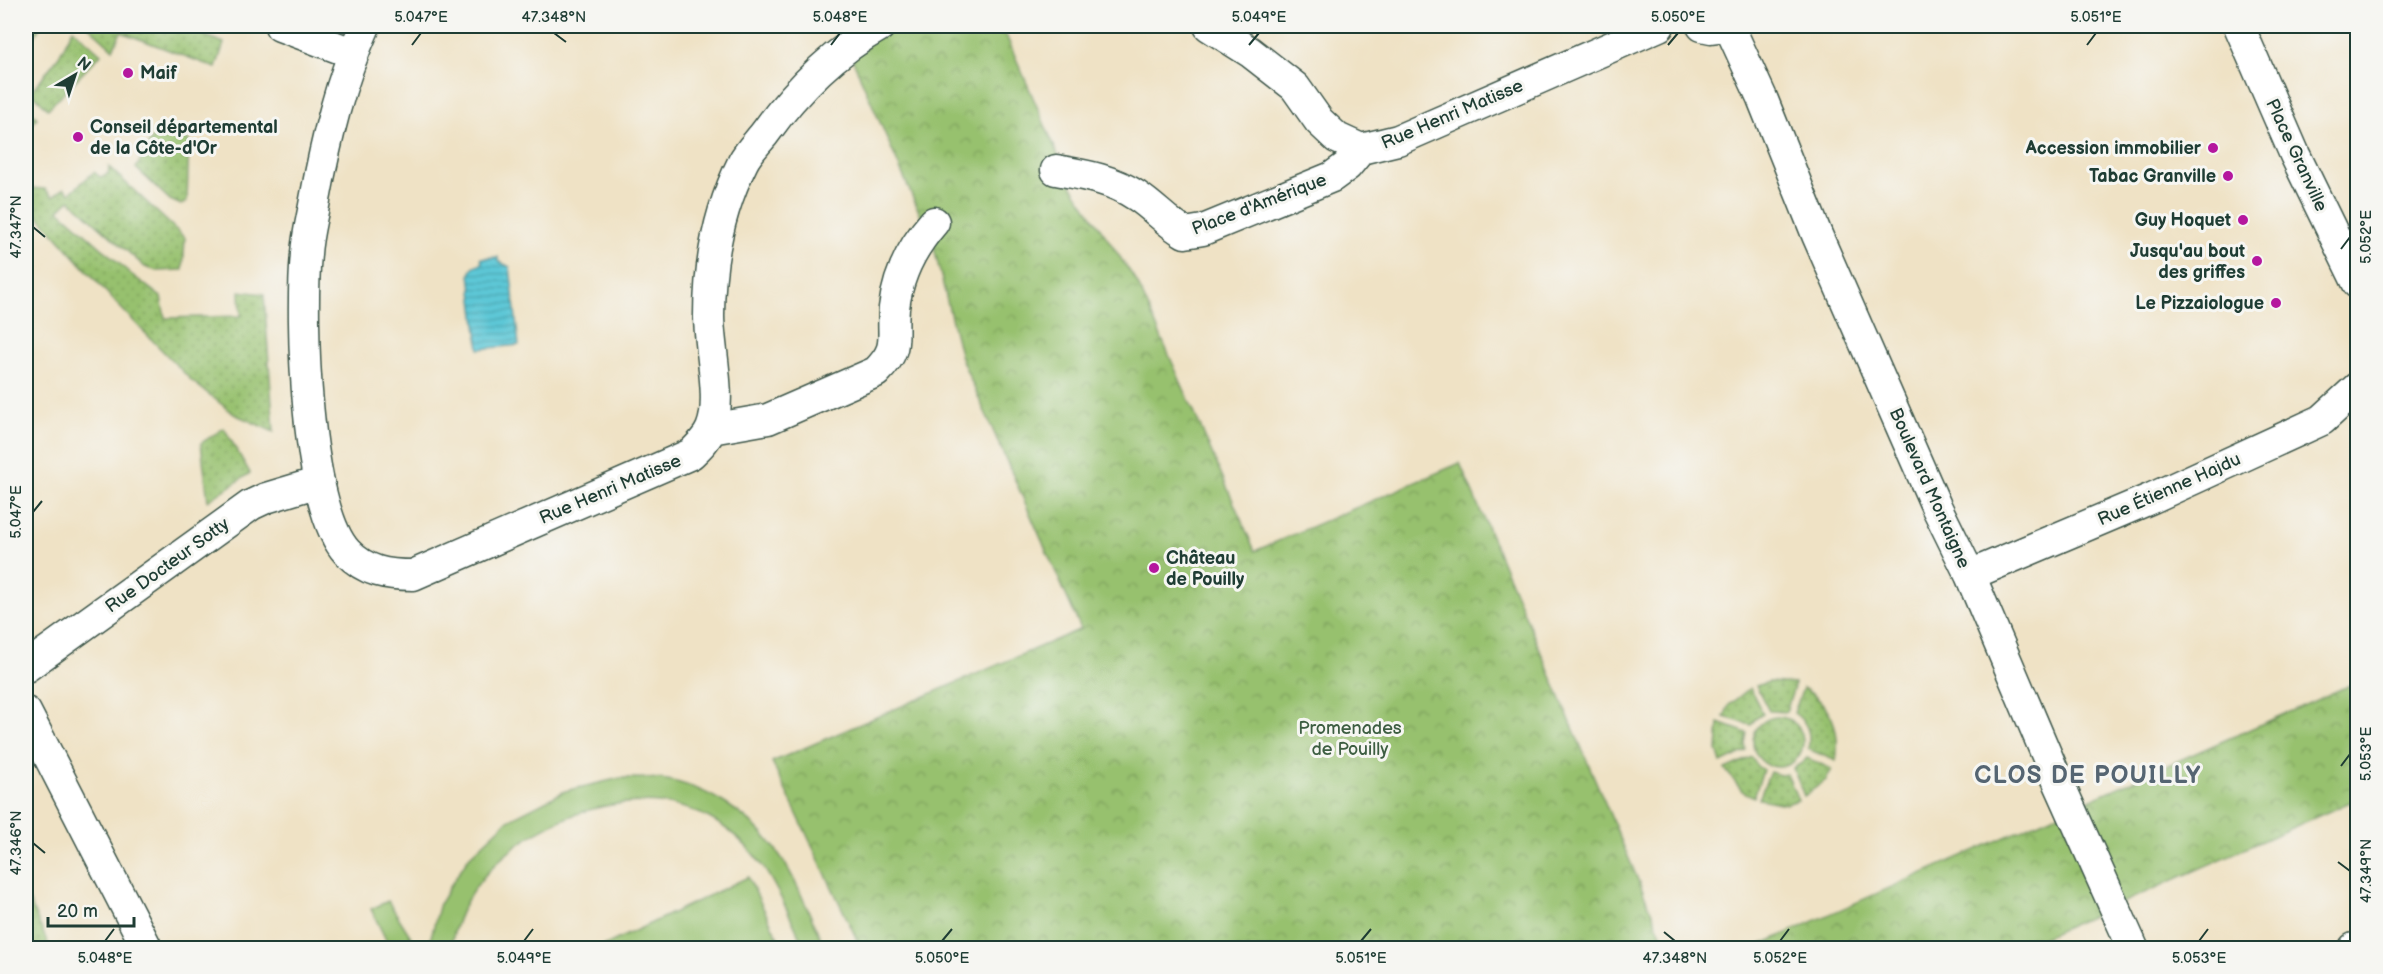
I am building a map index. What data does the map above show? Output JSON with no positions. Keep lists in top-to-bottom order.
{
  "streets": {
    "street": [
      "Rue Henri Matisse",
      "Place Granville",
      "Place d'Amérique",
      "Boulevard Montaigne",
      "Rue Étienne Hajdu",
      "Rue Docteur Sotty"
    ]
  },
  "crossings": [
    ["Rue Henri Matisse", "Place d'Amérique"],
    ["Rue Henri Matisse", "Rue Docteur Sotty"],
    ["Boulevard Montaigne", "Rue Étienne Hajdu"]
  ],
  "districts": ["CLOS DE POUILLY"],
  "parks": ["Promenades de Pouilly"],
  "places": [
    "Maif",
    "Conseil départemental de la Côte-d'Or",
    "Accession immobilier",
    "Tabac Granville",
    "Guy Hoquet",
    "Jusqu'au bout des griffes",
    "Le Pizzaiologue",
    "Château de Pouilly"
  ],
  "scale_bar": "20 m",
  "north": "top right",
  "coordinates": [
    "5.047°E",
    "47.348°N",
    "5.048°E",
    "5.049°E",
    "5.050°E",
    "5.051°E",
    "47.347°N",
    "5.052°E",
    "5.053°E",
    "47.346°N",
    "47.349°N"
  ]
}
